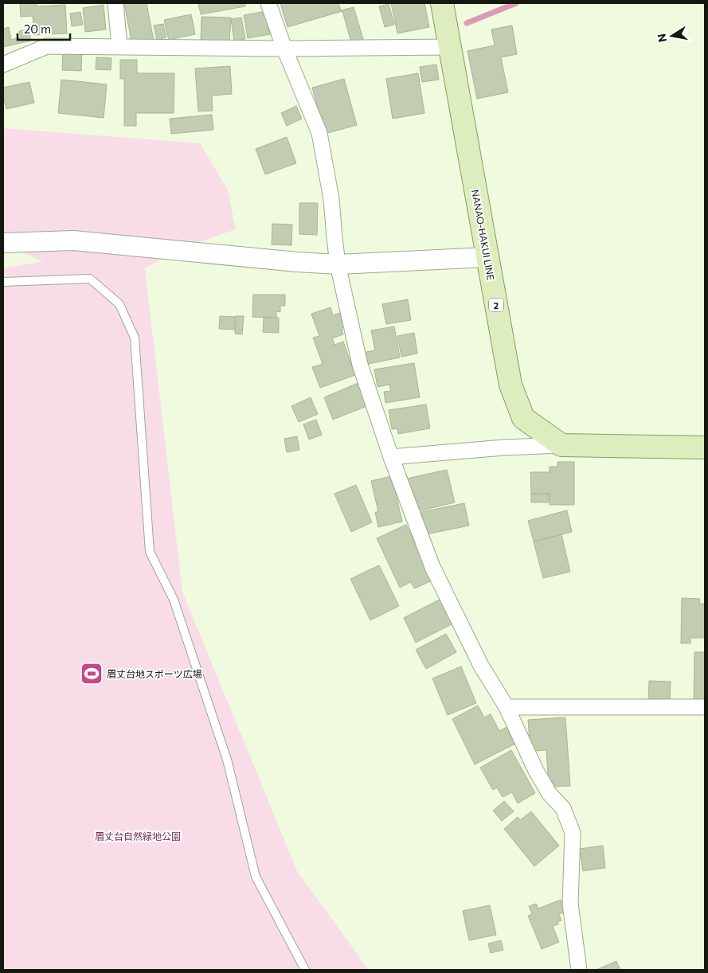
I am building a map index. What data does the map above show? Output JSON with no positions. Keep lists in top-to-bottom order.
{
  "streets": {
    "main road": ["NANAO-HAKUI LINE", "2"]
  },
  "parks": ["眉丈台自然緑地公園"],
  "places": {
    "sports": ["眉丈台地スポーツ広場"]
  },
  "scale_bar": "20 m",
  "north": "left"
}
